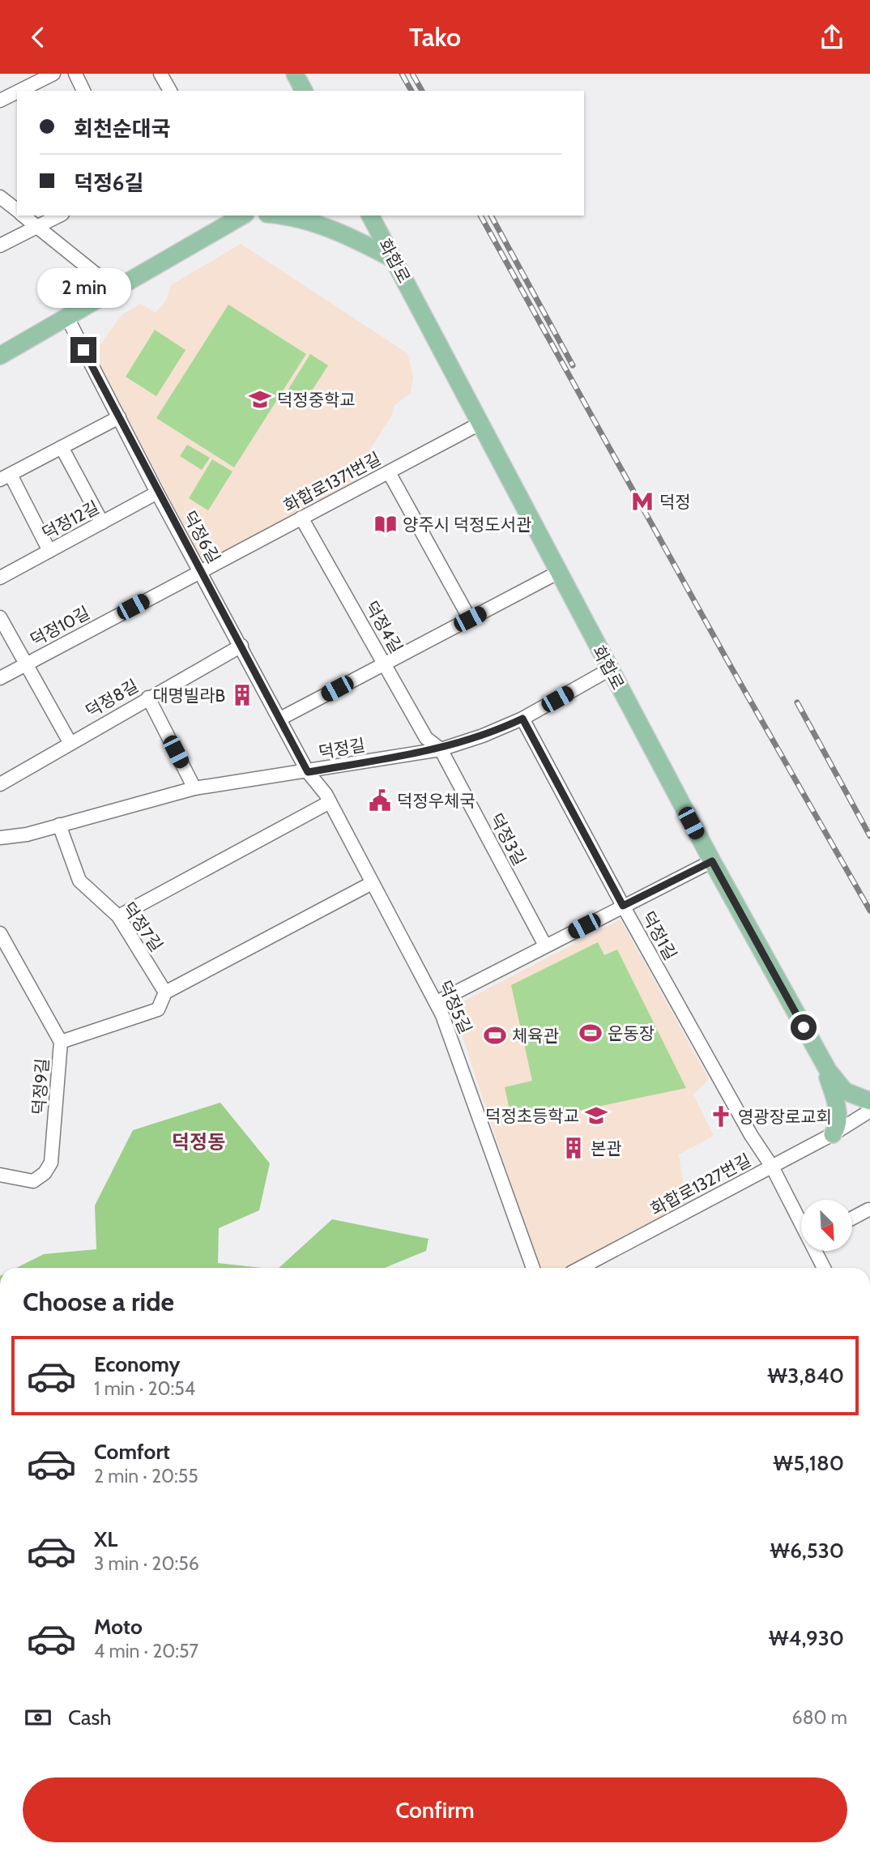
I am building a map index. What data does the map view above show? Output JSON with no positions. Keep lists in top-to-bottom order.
{
  "streets": {
    "main road": ["화합로"],
    "street": [
      "화합로1371번길",
      "덕정12길",
      "덕정6길",
      "덕정10길",
      "덕정4길",
      "덕정8길",
      "덕정길",
      "덕정3길",
      "덕정7길",
      "덕정1길",
      "덕정5길",
      "덕정9길",
      "화합로1327번길"
    ]
  },
  "crossings": [
    ["화합로", "화합로1371번길"],
    ["화합로", "덕정길"],
    ["화합로1371번길", "덕정6길"],
    ["화합로1371번길", "덕정10길"],
    ["화합로1371번길", "덕정4길"],
    ["덕정12길", "덕정6길"],
    ["덕정6길", "덕정10길"],
    ["덕정6길", "덕정8길"],
    ["덕정6길", "덕정길"],
    ["덕정6길", "덕정5길"],
    ["덕정10길", "덕정8길"],
    ["덕정4길", "덕정길"],
    ["덕정4길", "덕정3길"],
    ["덕정길", "덕정3길"],
    ["덕정길", "덕정7길"],
    ["덕정길", "덕정1길"],
    ["덕정길", "덕정5길"],
    ["덕정1길", "화합로1327번길"]
  ],
  "districts": ["덕정동"],
  "places": {
    "school or university": ["덕정중학교", "덕정초등학교"],
    "metro station": ["덕정"],
    "library": ["양주시 덕정도서관"],
    "building": ["대명빌라B", "본관"],
    "public building": ["덕정우체국"],
    "sports": ["운동장", "체육관"],
    "church": ["영광장로교회"]
  },
  "north": "bottom right",
  "page": {
    "header": "Tako",
    "banner": ["회천순대국", "덕정6길"],
    "bubble": "2 min",
    "heading": "Choose a ride",
    "list": [
      {
        "name": "Economy",
        "note": "1 min · 20:54",
        "value": "₩3,840"
      },
      {
        "name": "Comfort",
        "note": "2 min · 20:55",
        "value": "₩5,180"
      },
      {
        "name": "XL",
        "note": "3 min · 20:56",
        "value": "₩6,530"
      },
      {
        "name": "Moto",
        "note": "4 min · 20:57",
        "value": "₩4,930"
      }
    ],
    "pay": ["Cash", "680 m"],
    "buttons": "Confirm"
  }
}
